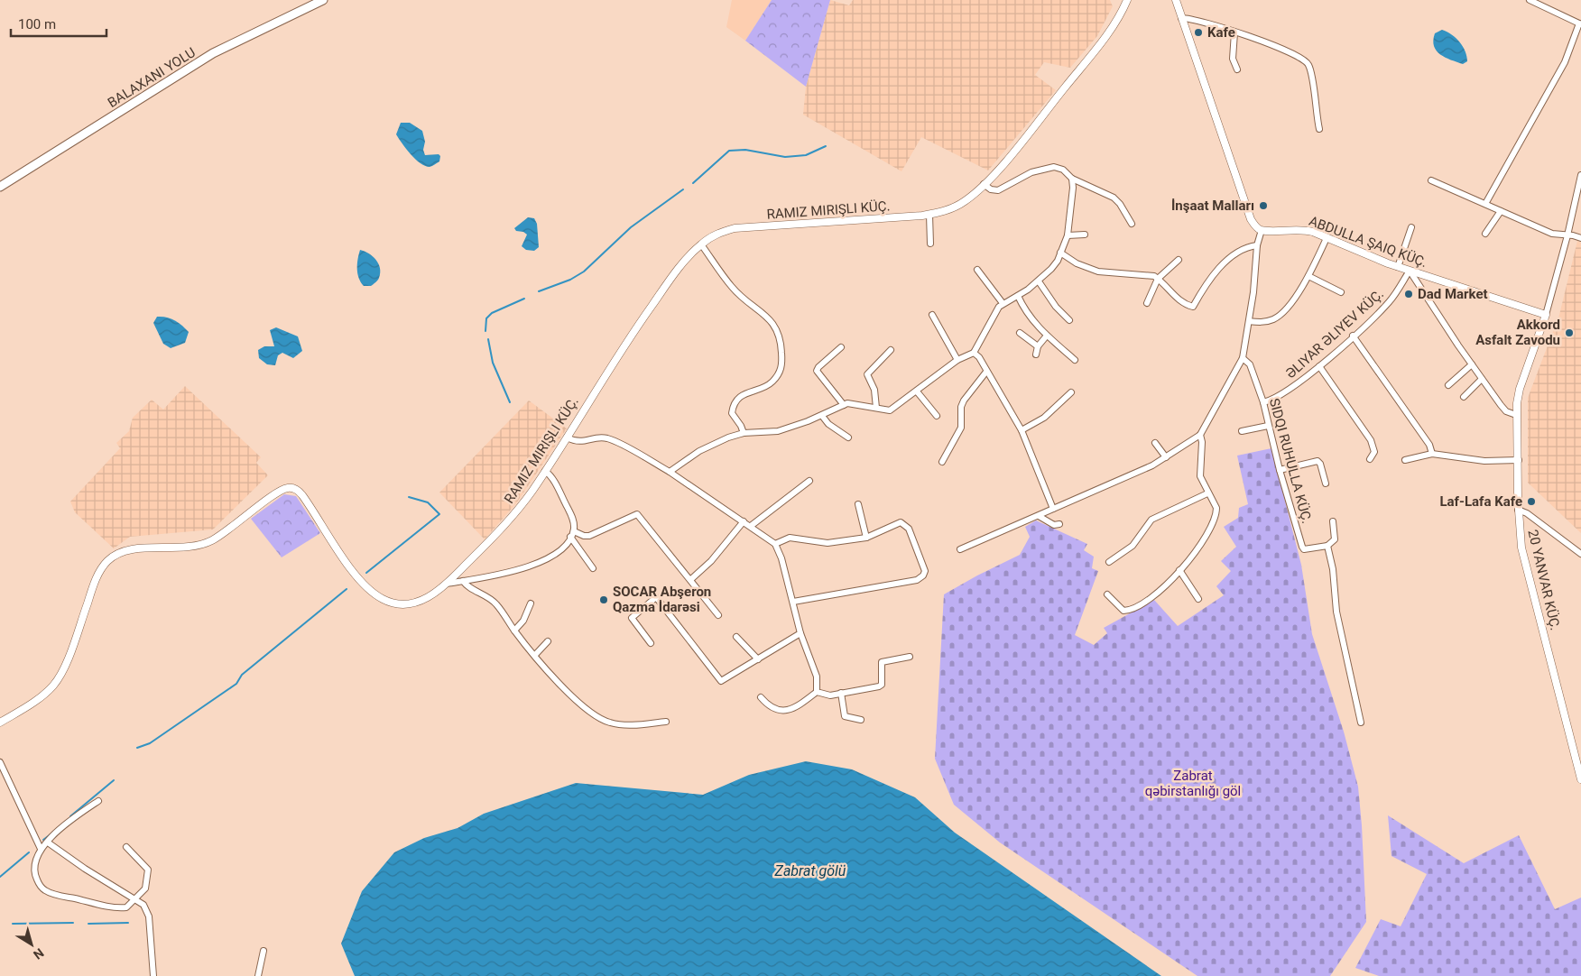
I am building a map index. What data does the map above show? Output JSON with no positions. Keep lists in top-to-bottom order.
{
  "streets": {
    "street": [
      "RAMIZ MIRIŞLI KÜÇ.",
      "ABDULLA ŞAIQ KÜÇ.",
      "ƏLIYAR ƏLIYEV KÜÇ.",
      "SIDQI RUHULLA KÜÇ.",
      "20 YANVAR KÜÇ."
    ]
  },
  "crossings": [
    ["ABDULLA ŞAIQ KÜÇ.", "ƏLIYAR ƏLIYEV KÜÇ."],
    ["ABDULLA ŞAIQ KÜÇ.", "20 YANVAR KÜÇ."],
    ["ƏLIYAR ƏLIYEV KÜÇ.", "SIDQI RUHULLA KÜÇ."]
  ],
  "water": ["Zabrat gölü"],
  "parks": ["Zabrat qəbirstanlığı göl"],
  "places": [
    "Kafe",
    "İnşaat Malları",
    "Dad Market",
    "Akkord Asfalt Zavodu",
    "Laf-Lafa Kafe",
    "SOCAR Abşeron Qazma İdarəsi"
  ],
  "scale_bar": "100 m",
  "north": "bottom right"
}
